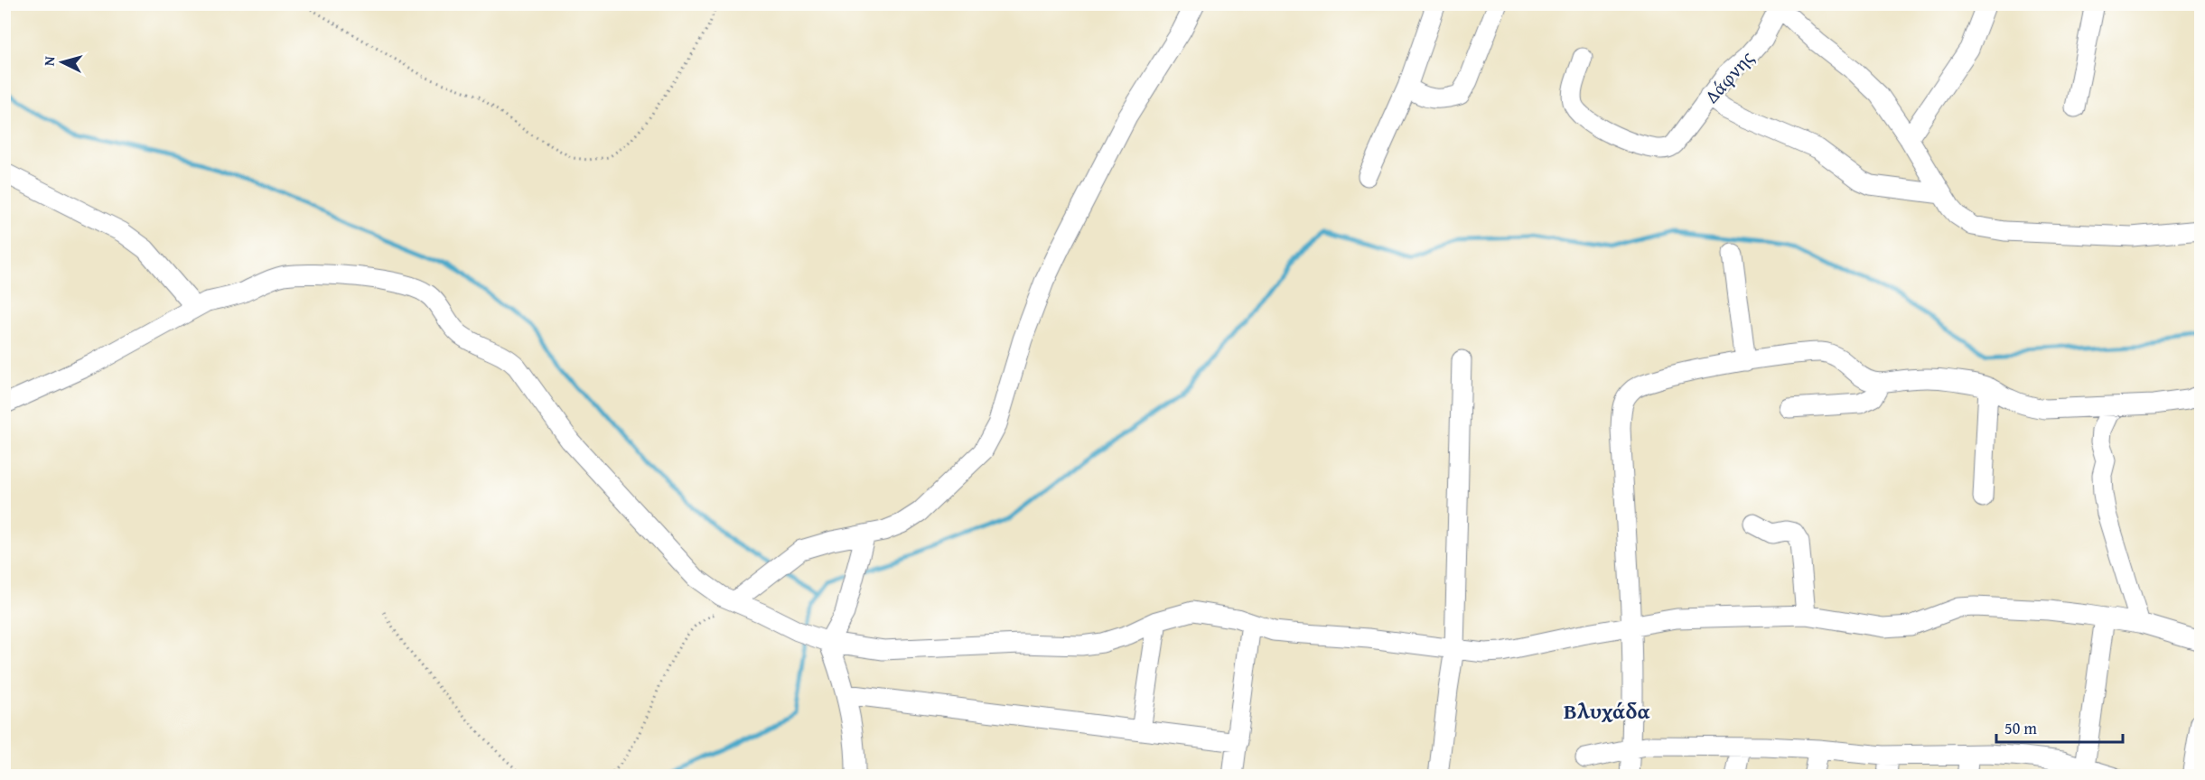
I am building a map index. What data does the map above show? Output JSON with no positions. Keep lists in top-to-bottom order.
{
  "streets": {
    "street": ["Δάφνης"]
  },
  "districts": ["Βλυχάδα"],
  "scale_bar": "50 m",
  "north": "left"
}
